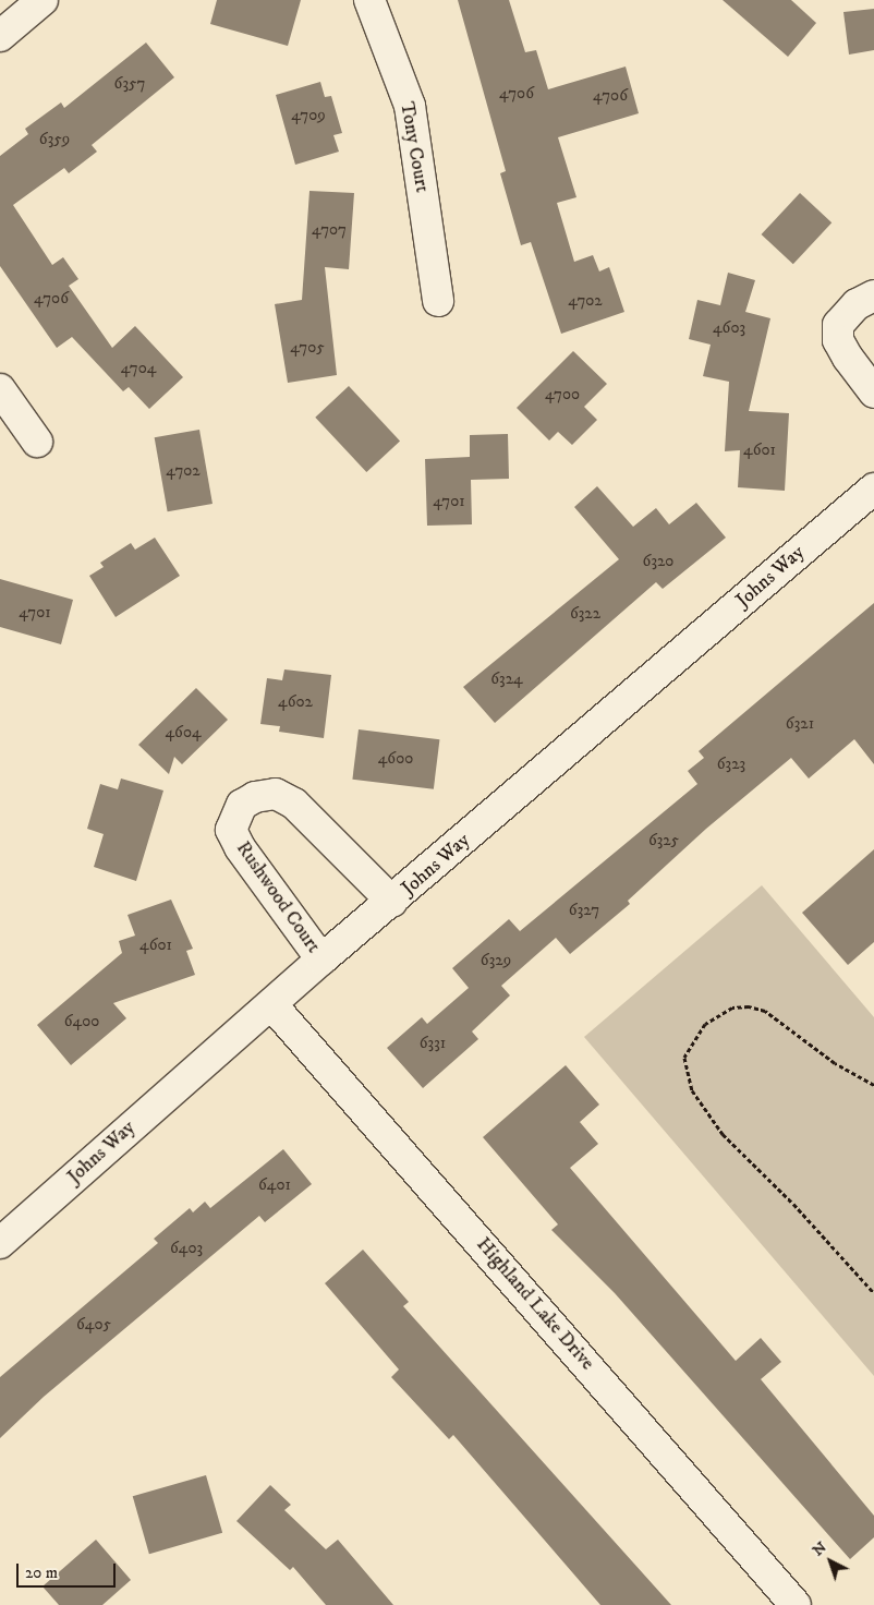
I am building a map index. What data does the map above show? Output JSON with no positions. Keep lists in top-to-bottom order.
{
  "streets": {
    "street": [
      "Tony Court",
      "Johns Way",
      "Rushwood Court",
      "Highland Lake Drive"
    ]
  },
  "crossings": [
    ["Johns Way", "Rushwood Court"],
    ["Johns Way", "Highland Lake Drive"]
  ],
  "house_numbers": [
    "6357",
    "4706",
    "4706",
    "4709",
    "6359",
    "4707",
    "4706",
    "4702",
    "4603",
    "4705",
    "4704",
    "4700",
    "4601",
    "4702",
    "4701",
    "6320",
    "4701",
    "6322",
    "6324",
    "4602",
    "6321",
    "4604",
    "4600",
    "6323",
    "6325",
    "6327",
    "4601",
    "6329",
    "6400",
    "6331",
    "6401",
    "6403",
    "6405"
  ],
  "scale_bar": "20 m",
  "north": "top left"
}
